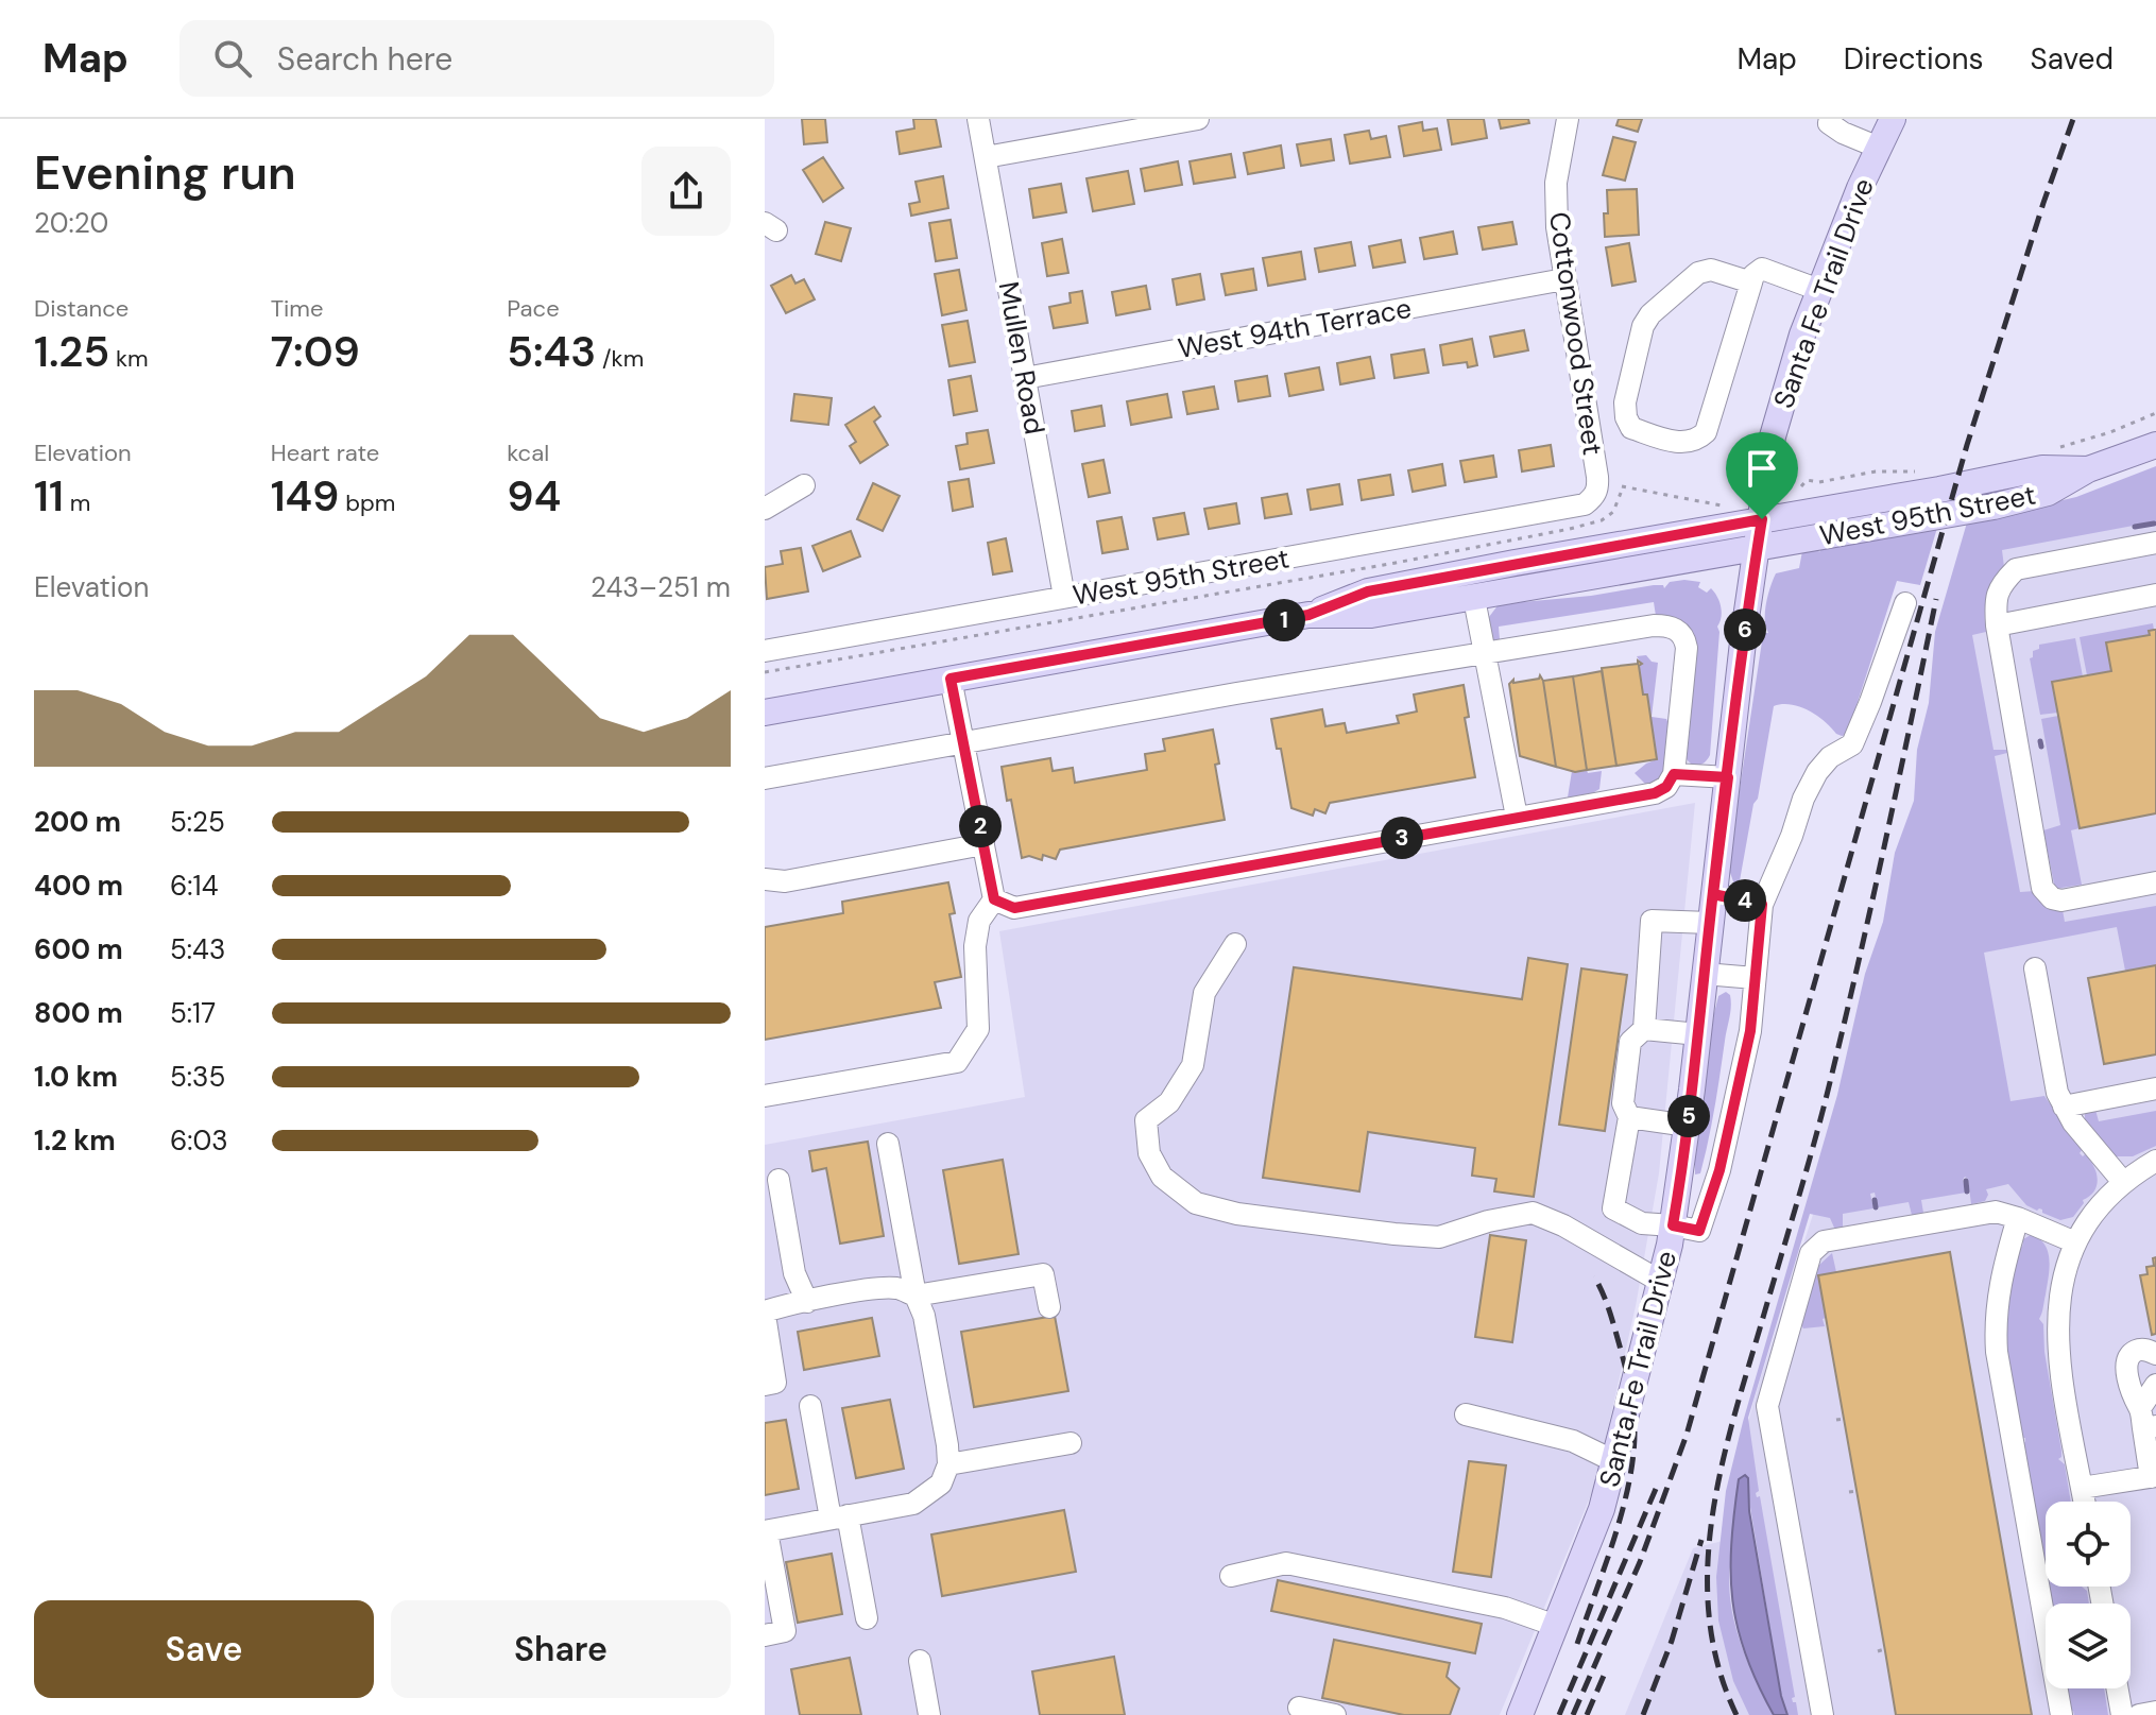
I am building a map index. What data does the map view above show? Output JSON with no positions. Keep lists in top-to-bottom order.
{
  "streets": {
    "main road": ["Santa Fe Trail Drive", "West 95th Street"],
    "street": ["West 94th Terrace", "Cottonwood Street", "Mullen Road"]
  },
  "crossings": [
    ["Santa Fe Trail Drive", "West 95th Street"],
    ["West 94th Terrace", "Cottonwood Street"],
    ["West 94th Terrace", "Mullen Road"],
    ["Cottonwood Street", "West 95th Street"],
    ["Mullen Road", "West 95th Street"]
  ],
  "page": {
    "header": "Map",
    "search": "Search here",
    "nav": ["Map", "Directions", "Saved"],
    "heading": ["Evening run", "20:20"],
    "stats": [
      ["Distance", "1.25 km"],
      ["Time", "7:09"],
      ["Pace", "5:43 /km"],
      ["Elevation", "11 m"],
      ["Heart rate", "149 bpm"],
      ["kcal", "94"]
    ],
    "chart": ["Elevation", "243–251 m"],
    "pins": [
      "1",
      "6",
      "2",
      "3",
      "4",
      "5"
    ],
    "list": [
      {
        "name": "200 m",
        "note": "5:25"
      },
      {
        "name": "400 m",
        "note": "6:14"
      },
      {
        "name": "600 m",
        "note": "5:43"
      },
      {
        "name": "800 m",
        "note": "5:17"
      },
      {
        "name": "1.0 km",
        "note": "5:35"
      },
      {
        "name": "1.2 km",
        "note": "6:03"
      }
    ],
    "buttons": ["Save", "Share"]
  }
}
